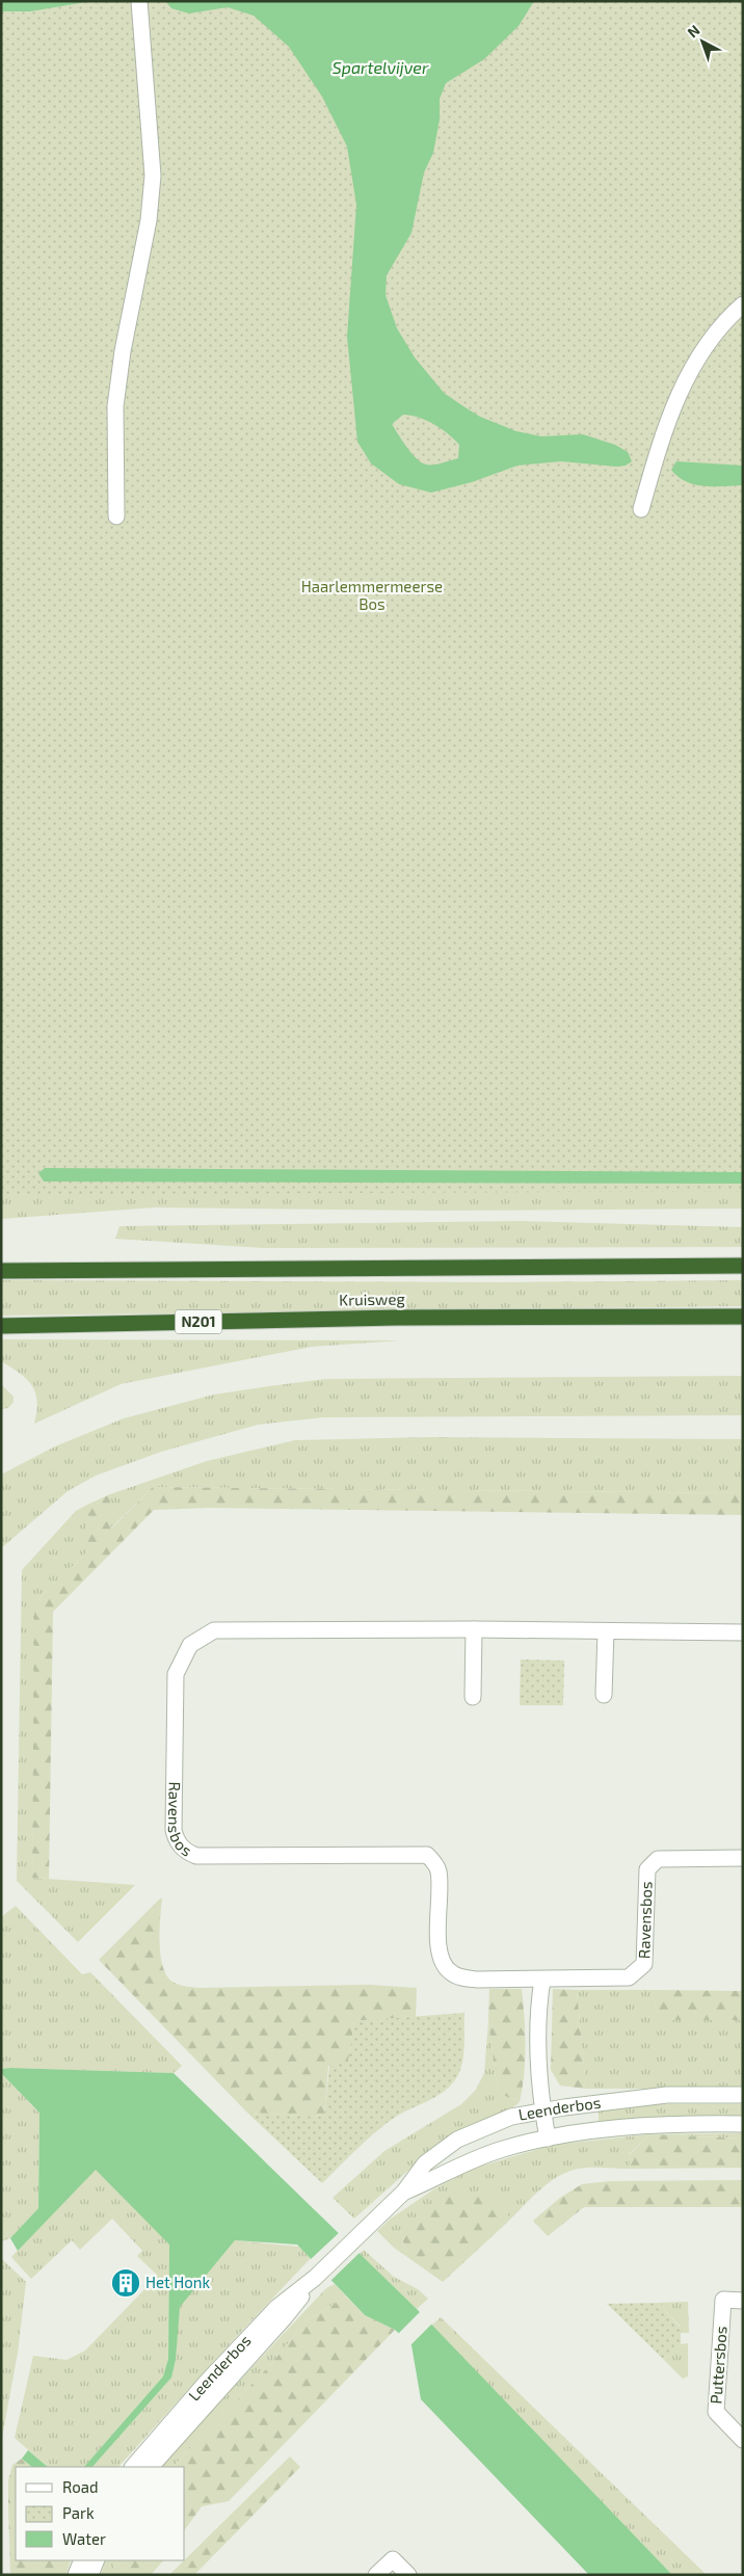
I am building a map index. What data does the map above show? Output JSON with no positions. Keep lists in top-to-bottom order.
{
  "streets": {
    "highway": ["Kruisweg", "N201"],
    "street": ["Ravensbos", "Leenderbos", "Puttersbos"]
  },
  "water": ["Spartelvijver"],
  "parks": ["Haarlemmermeerse Bos"],
  "places": {
    "building": ["Het Honk"]
  },
  "legend": ["Road", "Park", "Water"],
  "north": "top left"
}
